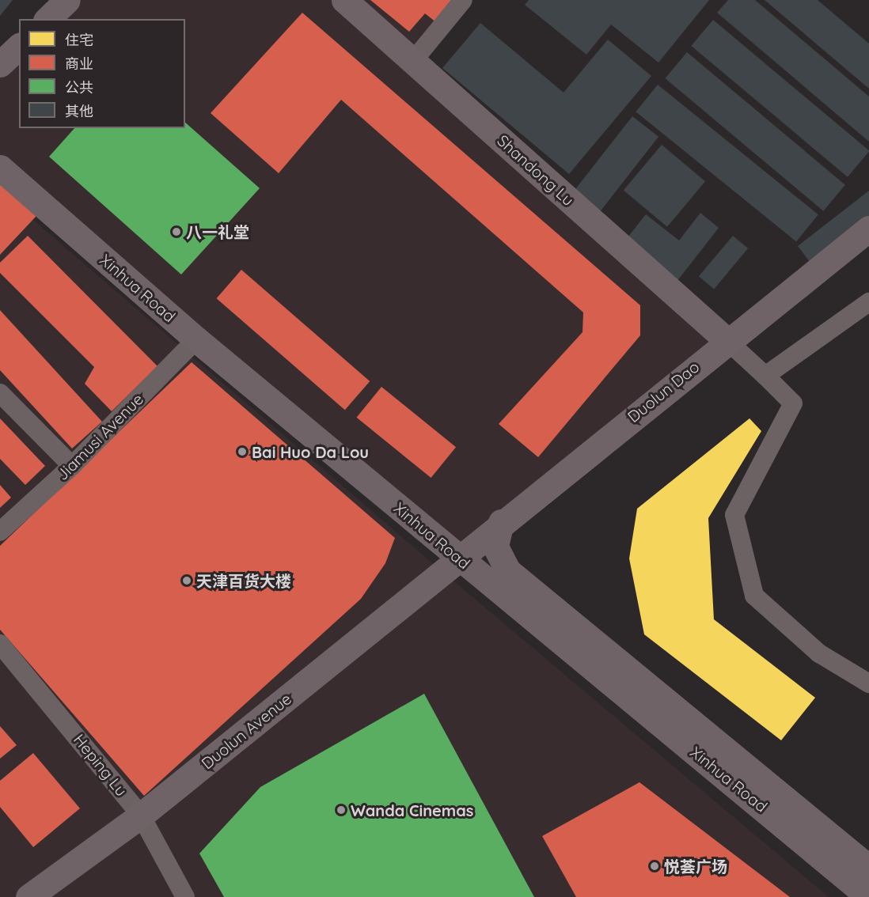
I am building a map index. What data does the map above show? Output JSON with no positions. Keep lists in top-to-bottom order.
{
  "streets": {
    "street": [
      "Shandong Lu",
      "Xinhua Road",
      "Duolun Dao",
      "Jiamusi Avenue",
      "Duolun Avenue",
      "Heping Lu"
    ]
  },
  "crossings": [
    ["Shandong Lu", "Duolun Dao"],
    ["Xinhua Road", "Duolun Dao"],
    ["Xinhua Road", "Jiamusi Avenue"],
    ["Xinhua Road", "Duolun Avenue"],
    ["Duolun Dao", "Duolun Avenue"],
    ["Duolun Avenue", "Heping Lu"]
  ],
  "places": [
    "八一礼堂",
    "Bai Huo Da Lou",
    "天津百货大楼",
    "Wanda Cinemas",
    "悦荟广场"
  ],
  "legend": [
    "住宅",
    "商业",
    "公共",
    "其他"
  ]
}
